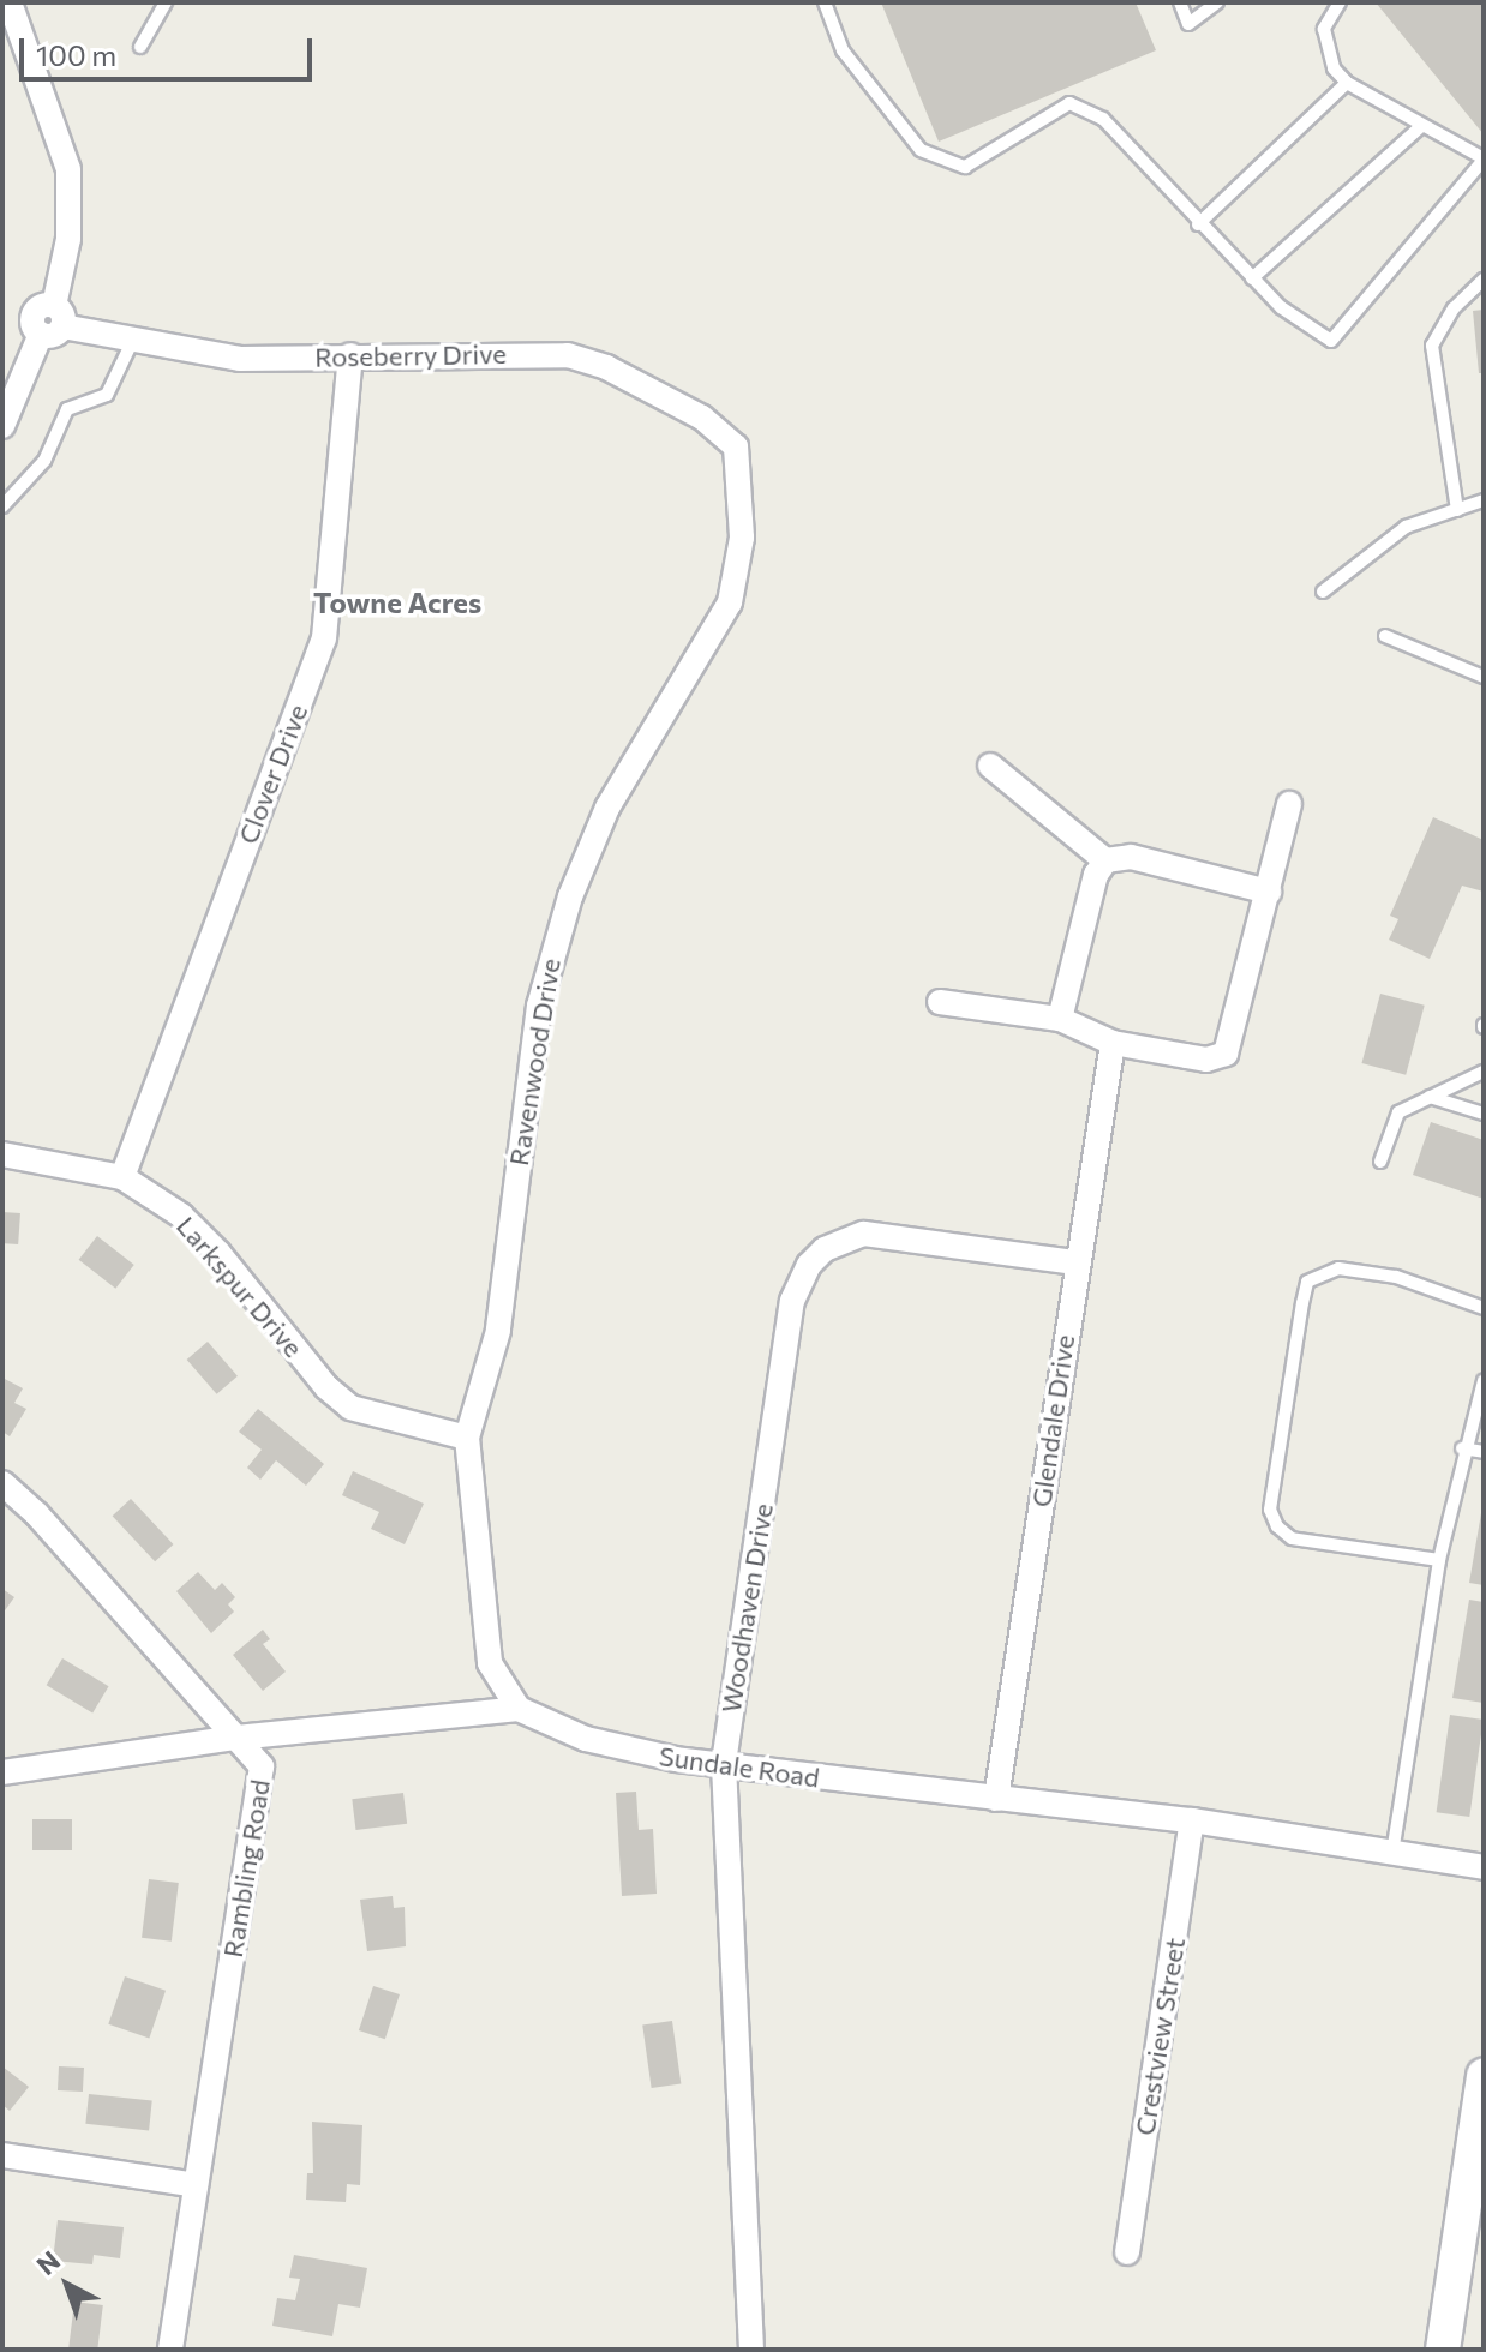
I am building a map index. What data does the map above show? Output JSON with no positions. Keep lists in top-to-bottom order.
{
  "streets": {
    "street": [
      "Roseberry Drive",
      "Clover Drive",
      "Ravenwood Drive",
      "Larkspur Drive",
      "Glendale Drive",
      "Woodhaven Drive",
      "Sundale Road",
      "Rambling Road",
      "Crestview Street"
    ]
  },
  "crossings": [
    ["Roseberry Drive", "Clover Drive"],
    ["Roseberry Drive", "Ravenwood Drive"],
    ["Clover Drive", "Larkspur Drive"],
    ["Ravenwood Drive", "Larkspur Drive"],
    ["Ravenwood Drive", "Sundale Road"],
    ["Glendale Drive", "Woodhaven Drive"],
    ["Glendale Drive", "Sundale Road"],
    ["Woodhaven Drive", "Sundale Road"],
    ["Sundale Road", "Rambling Road"],
    ["Sundale Road", "Crestview Street"]
  ],
  "districts": ["Towne Acres"],
  "scale_bar": "100 m",
  "north": "top left"
}
